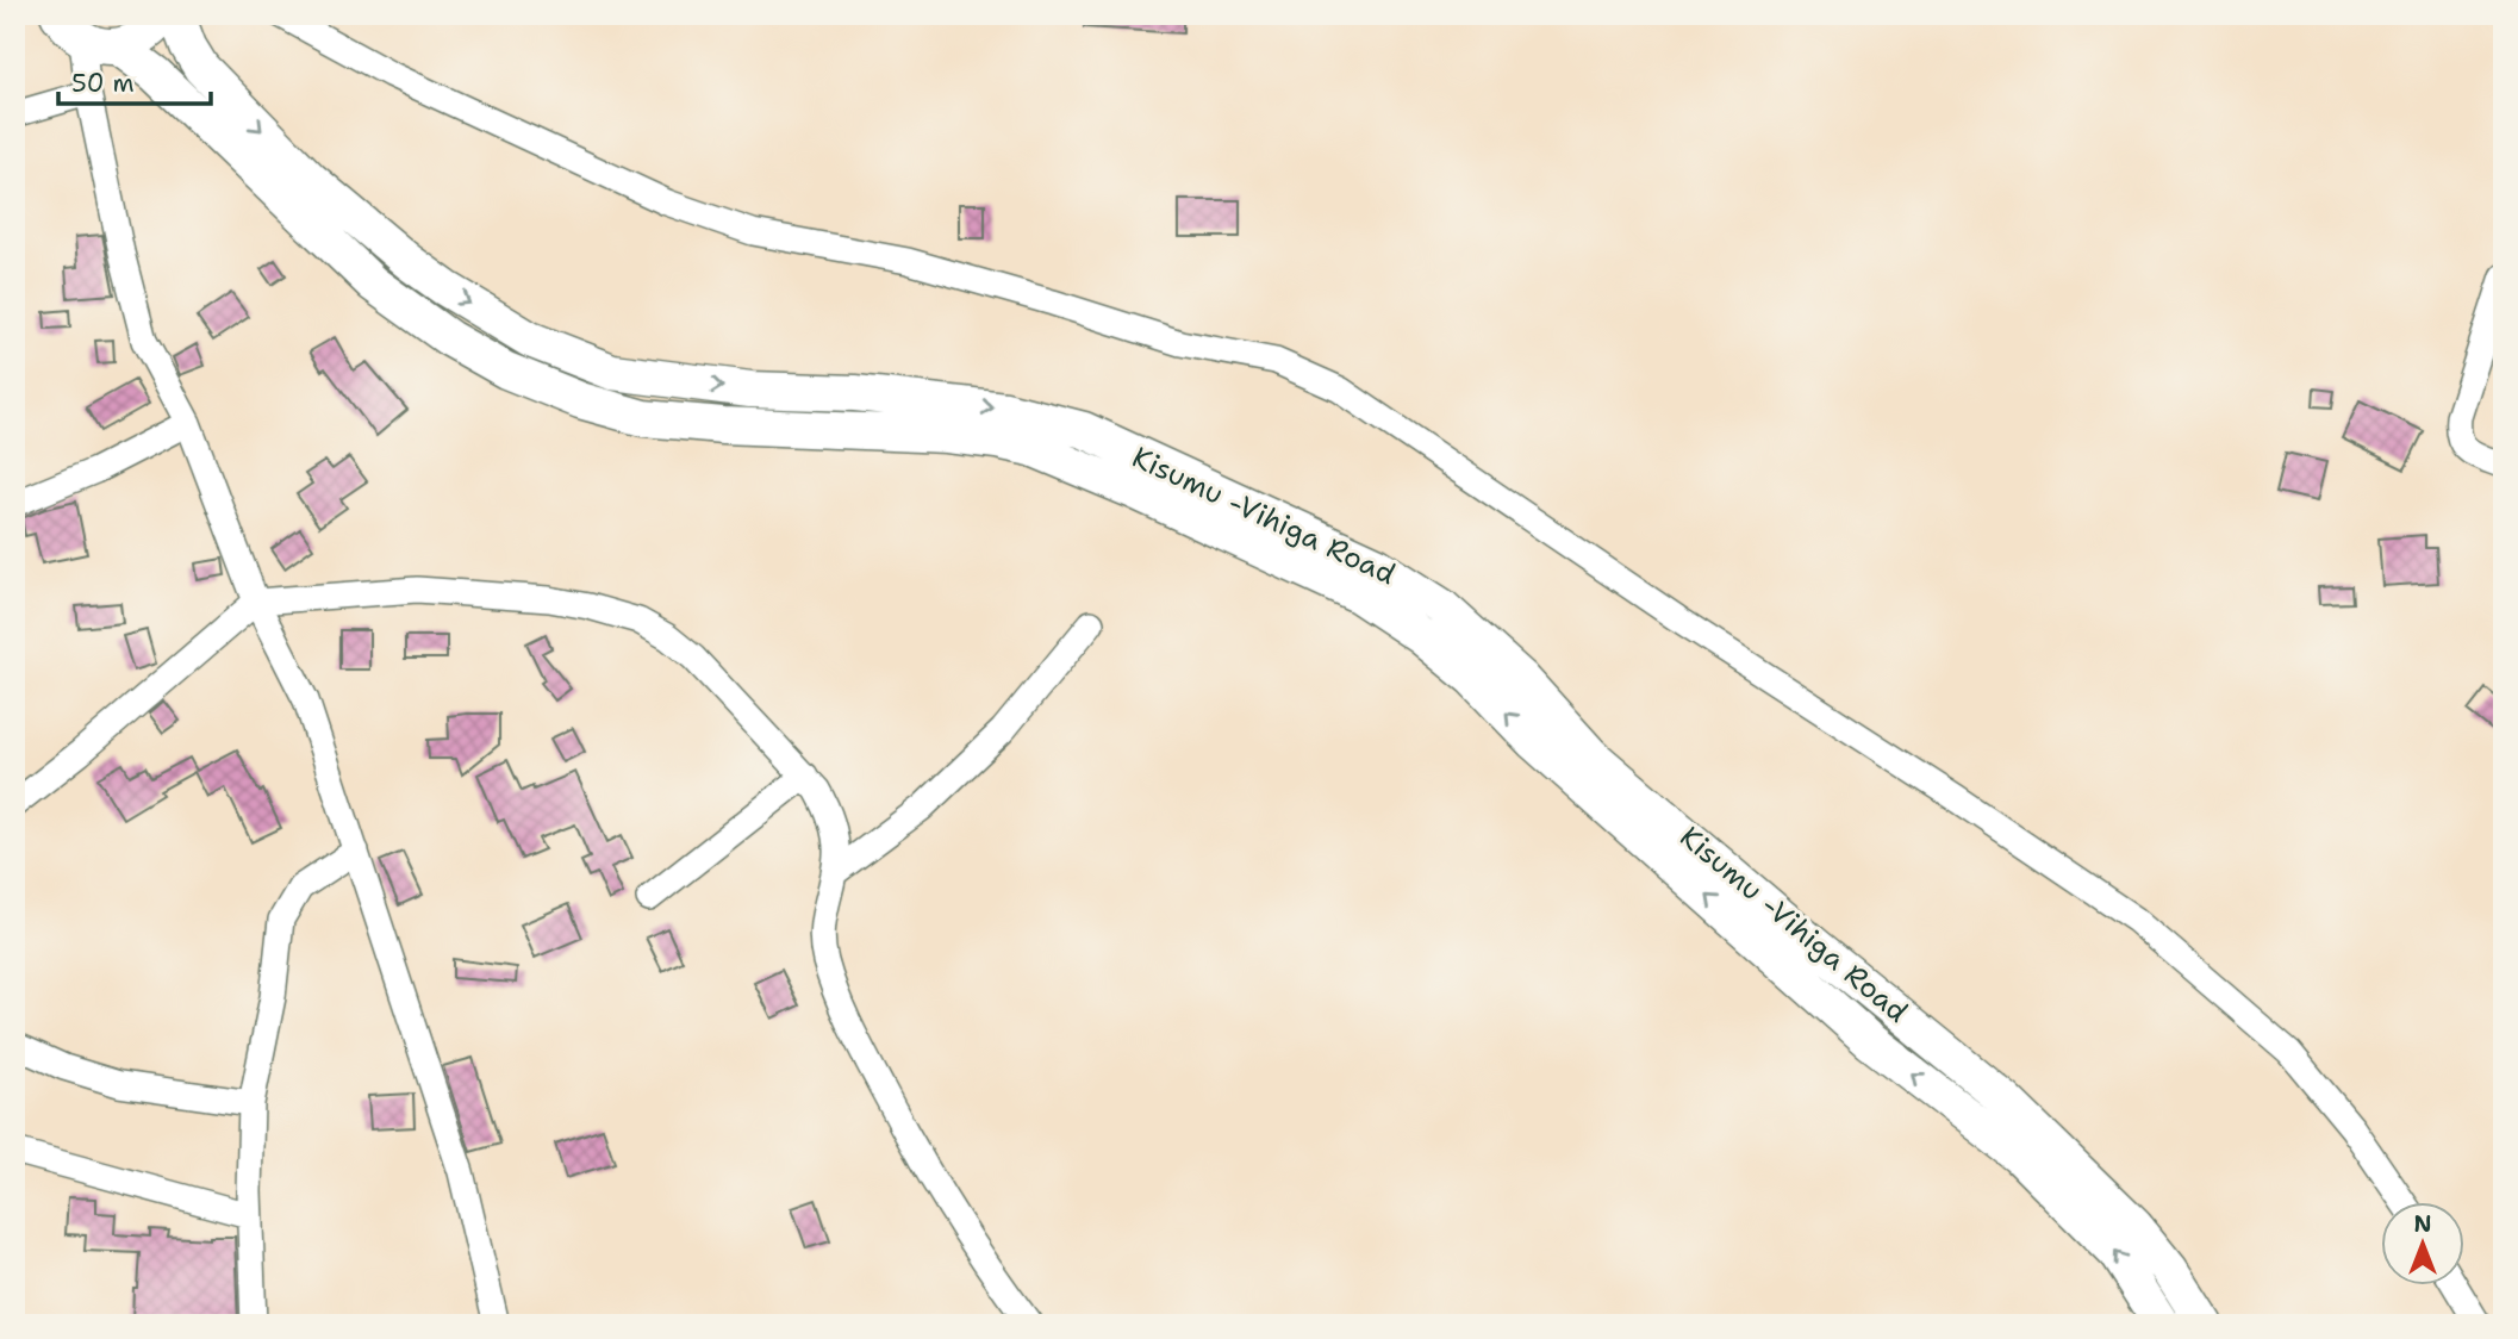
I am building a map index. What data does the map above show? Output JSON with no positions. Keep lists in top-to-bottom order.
{
  "streets": {
    "highway": ["Kisumu -Vihiga Road"]
  },
  "scale_bar": "50 m",
  "north": "top"
}
